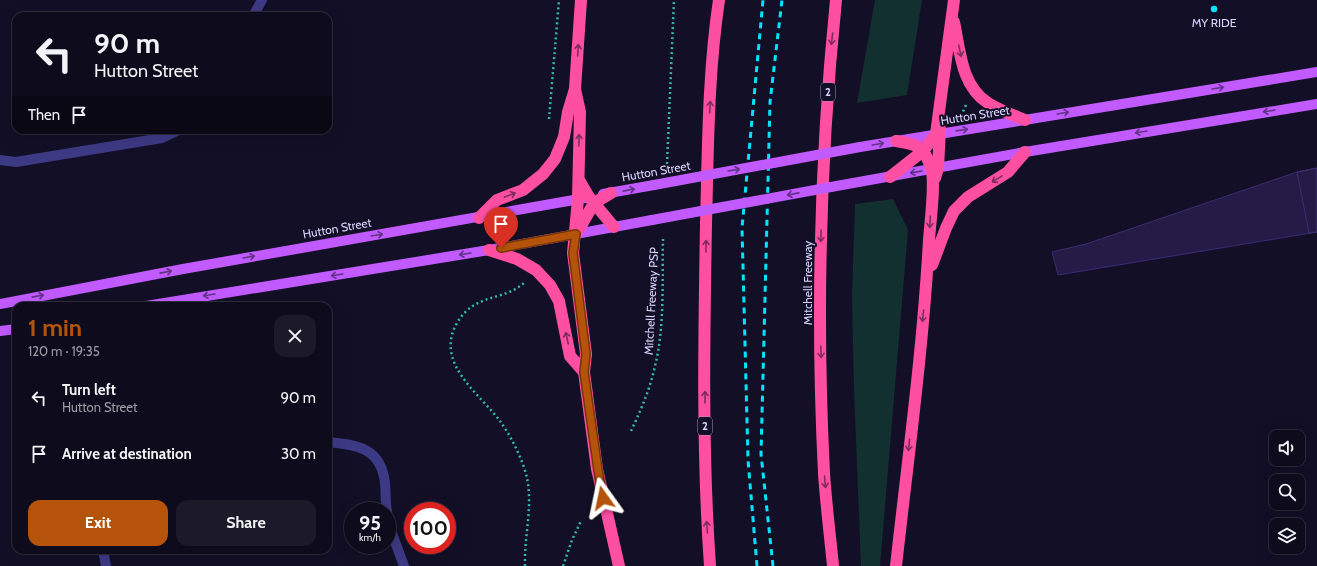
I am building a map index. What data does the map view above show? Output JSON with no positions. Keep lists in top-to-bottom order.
{
  "streets": {
    "highway": ["2", "Mitchell Freeway"],
    "main road": ["Hutton Street"],
    "path": ["Mitchell Freeway PSP"]
  },
  "places": ["MY RIDE"],
  "page": {
    "turn": ["90 m", "Hutton Street"],
    "then": "Then",
    "heading": ["1 min", "120 m · 19:35"],
    "list": [
      {
        "name": "Turn left",
        "note": "Hutton Street",
        "value": "90 m"
      },
      {
        "name": "Arrive at destination",
        "value": "30 m"
      }
    ],
    "buttons": ["Exit", "Share"],
    "speed": "95 km/h",
    "limit": "100"
  }
}
